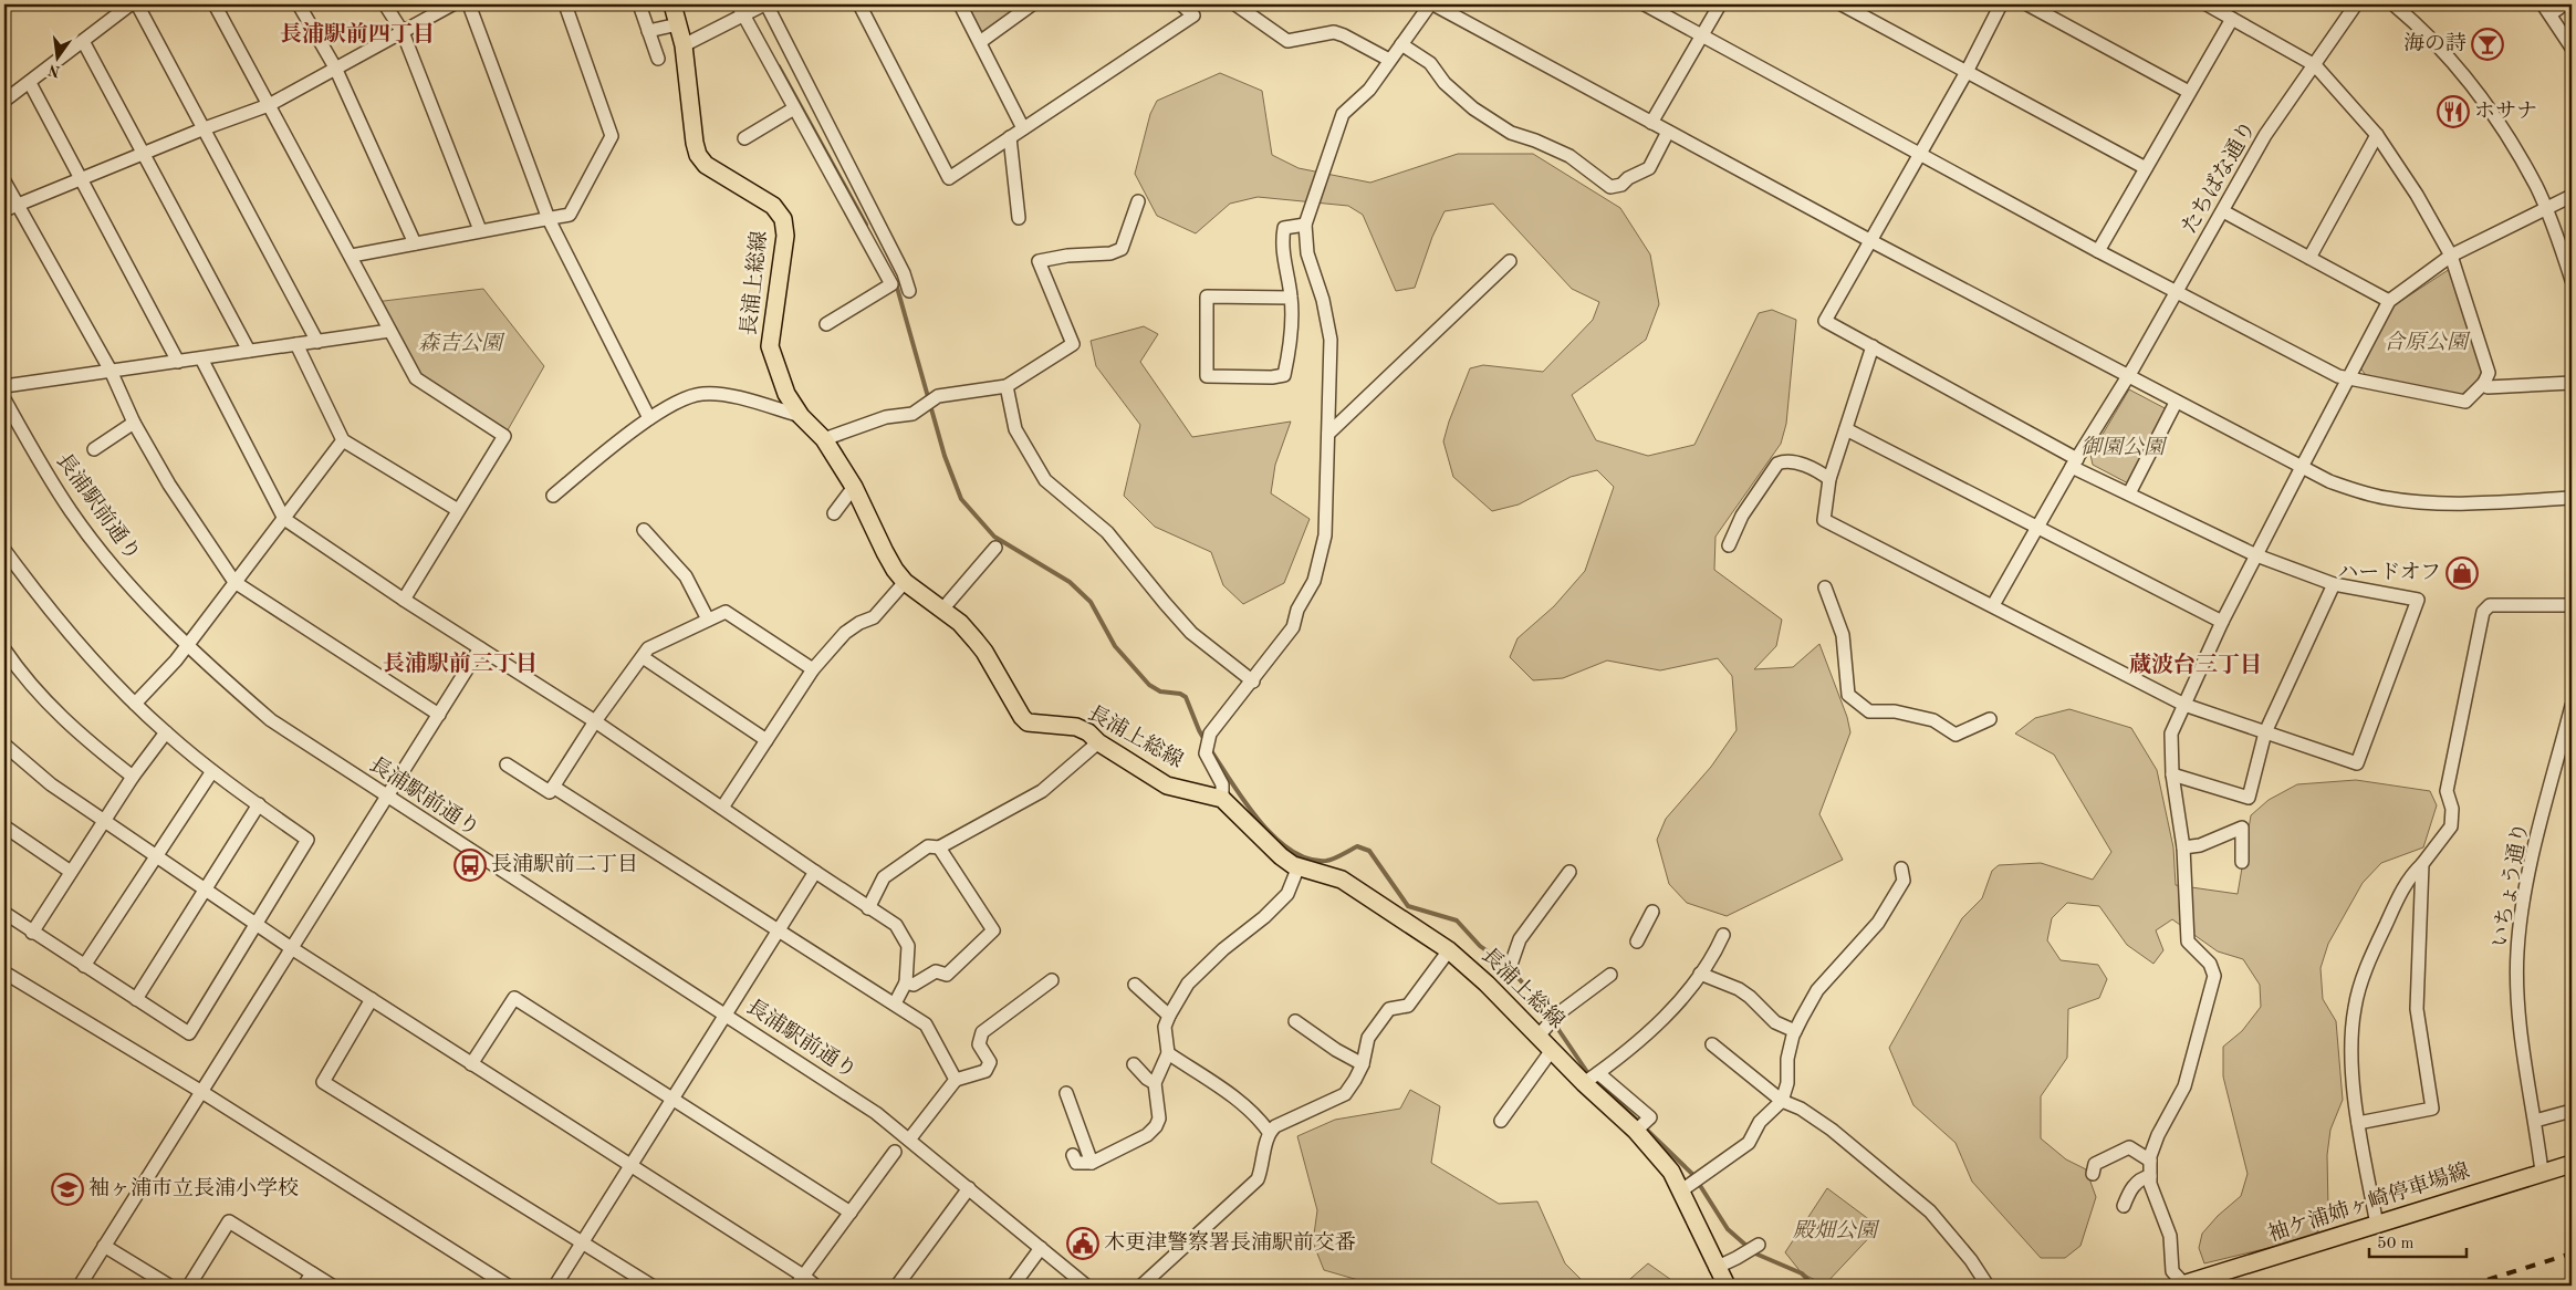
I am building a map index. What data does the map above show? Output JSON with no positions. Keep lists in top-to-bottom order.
{
  "streets": {
    "main road": ["長浦上総線", "袖ケ浦姉ヶ崎停車場線"],
    "street": ["たちばな通り", "長浦駅前通り", "いちょう通り"]
  },
  "crossings": [
    ["いちょう通り", "袖ケ浦姉ヶ崎停車場線"]
  ],
  "districts": ["長浦駅前四丁目", "長浦駅前三丁目", "蔵波台三丁目"],
  "parks": [
    "合原公園",
    "森吉公園",
    "御園公園",
    "殿畑公園"
  ],
  "places": {
    "bar": ["海の詩"],
    "restaurant": ["ホサナ"],
    "shop": ["ハードオフ"],
    "bus stop": ["長浦駅前二丁目"],
    "school or university": ["袖ヶ浦市立長浦小学校"],
    "public building": ["木更津警察署長浦駅前交番"]
  },
  "scale_bar": "50 m",
  "north": "bottom"
}
